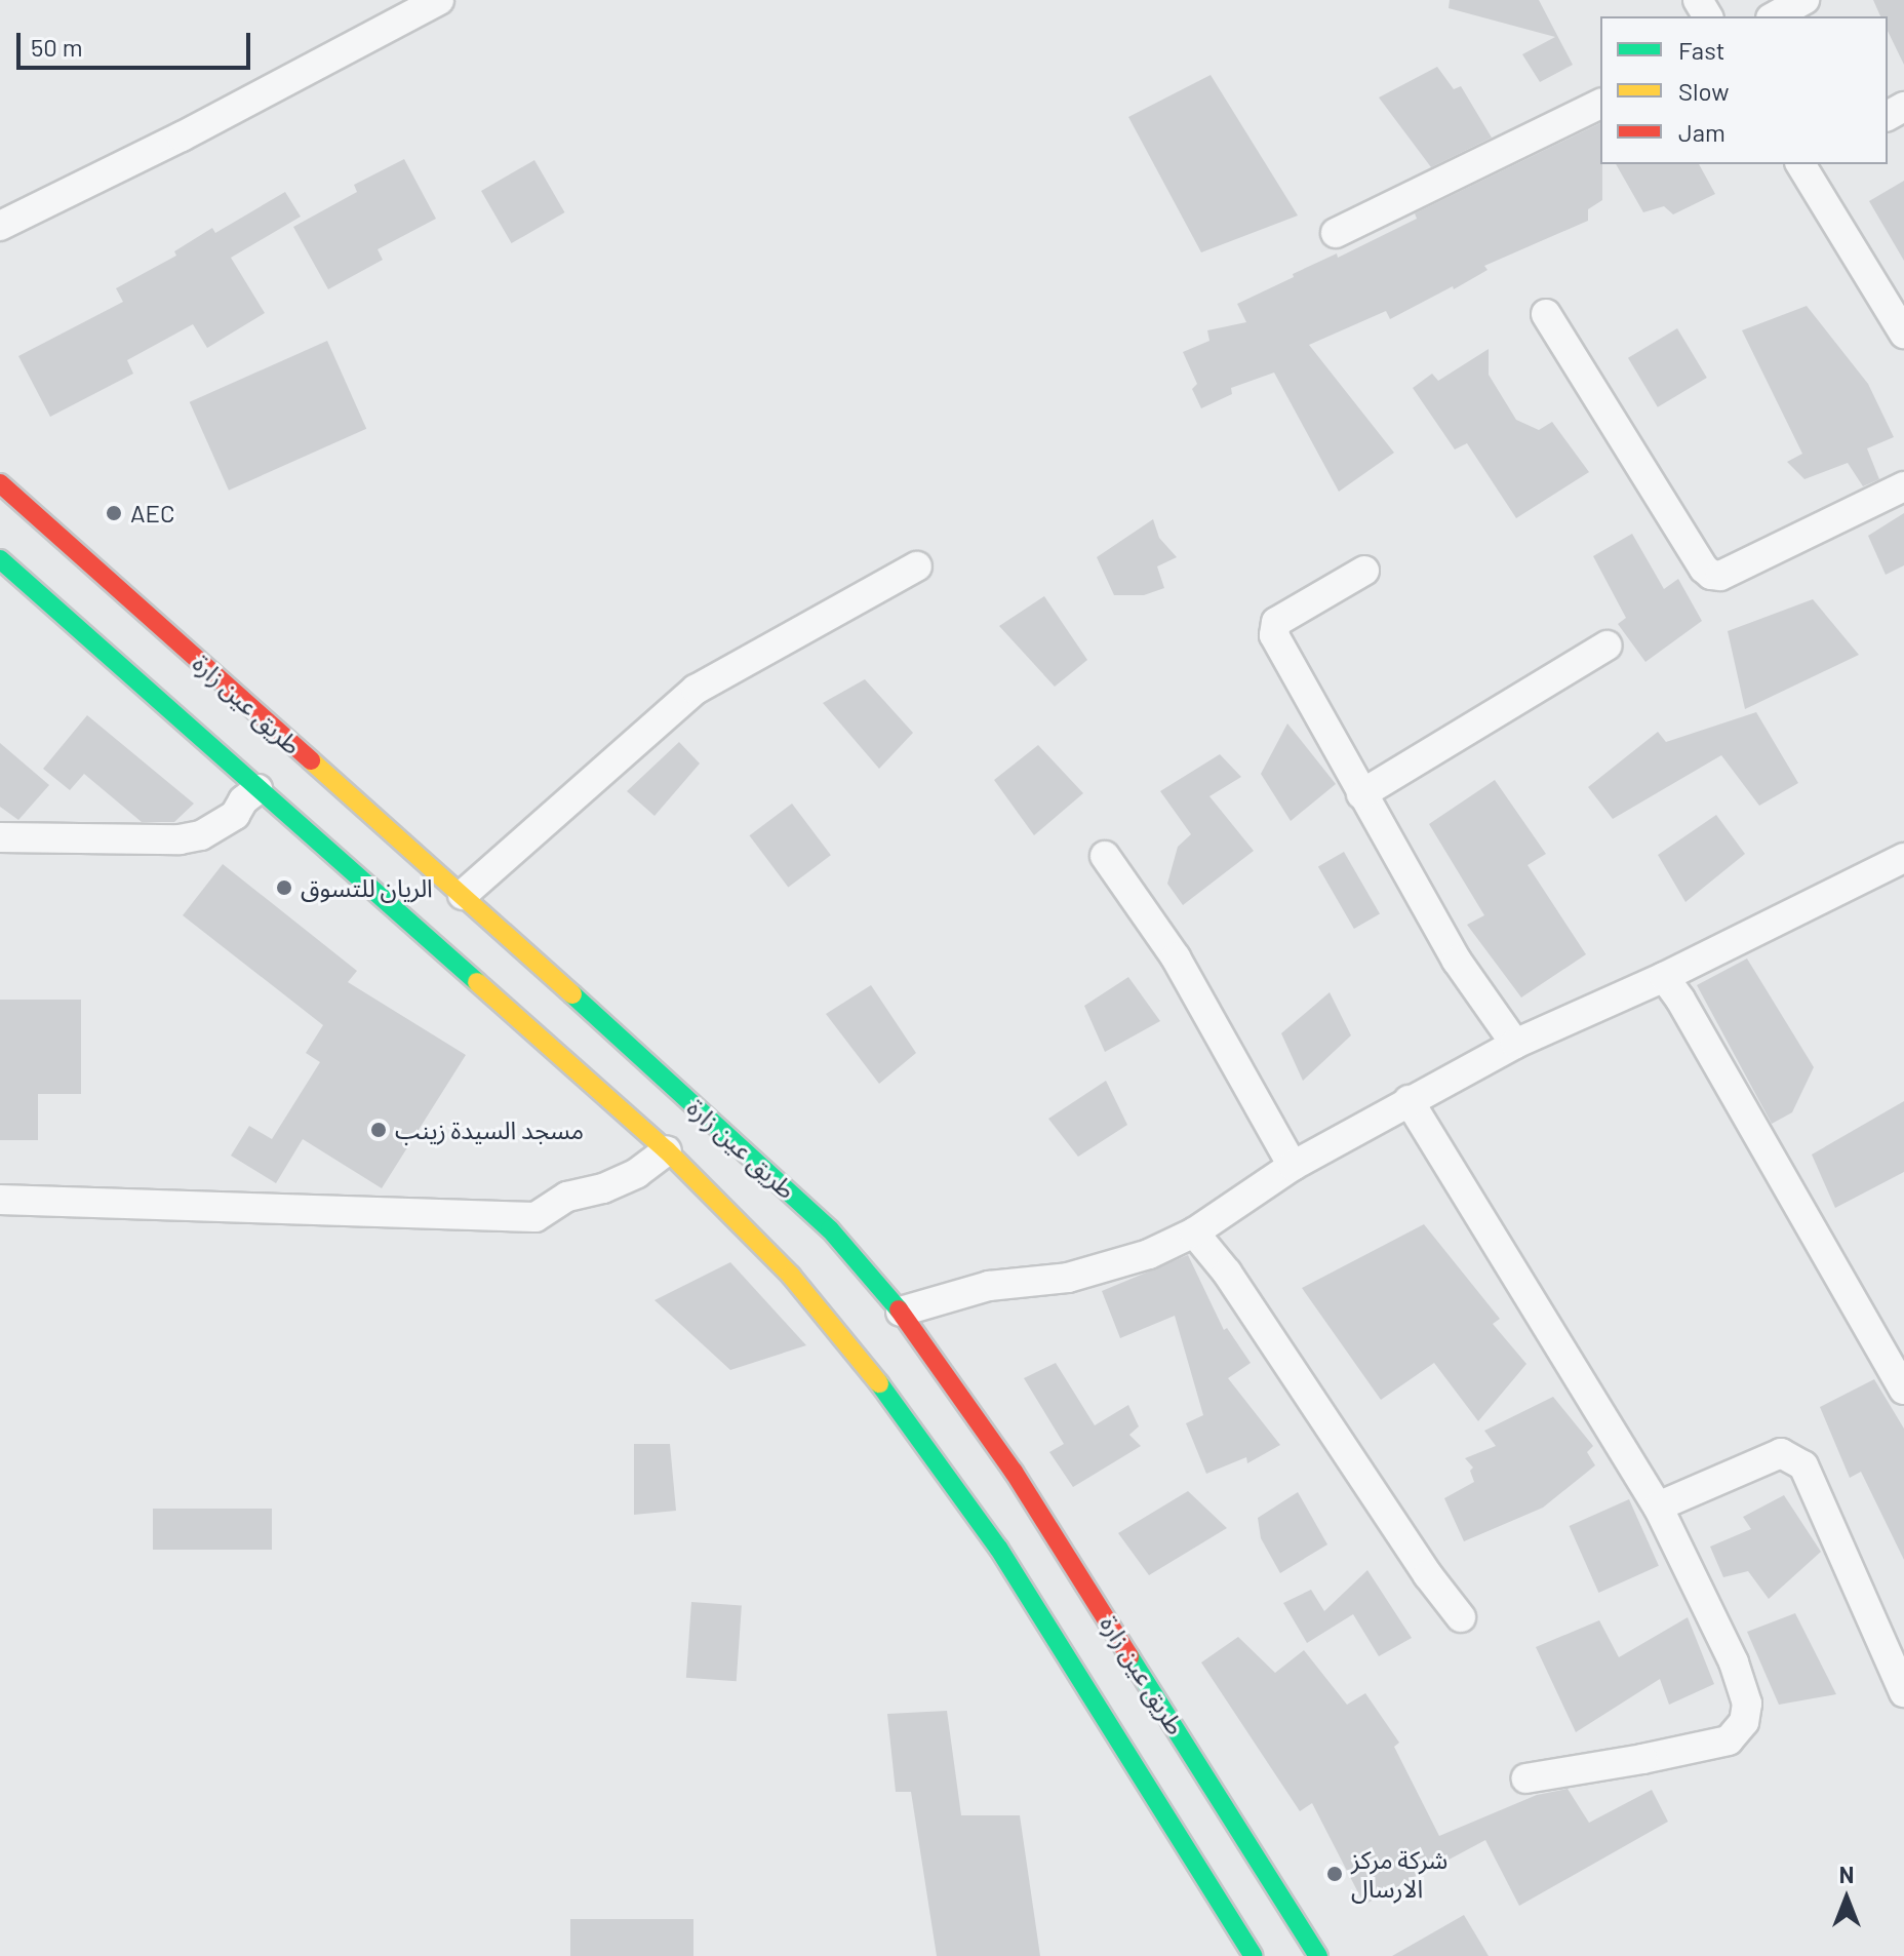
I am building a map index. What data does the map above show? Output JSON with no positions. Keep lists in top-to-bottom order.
{
  "streets": {
    "main road": ["طريق عين زارة"]
  },
  "places": [
    "AEC",
    "الريان للتسوق",
    "مسجد السيدة زينب",
    "شركة مركز الارسال"
  ],
  "legend": ["Fast", "Slow", "Jam"],
  "scale_bar": "50 m",
  "north": "top"
}
